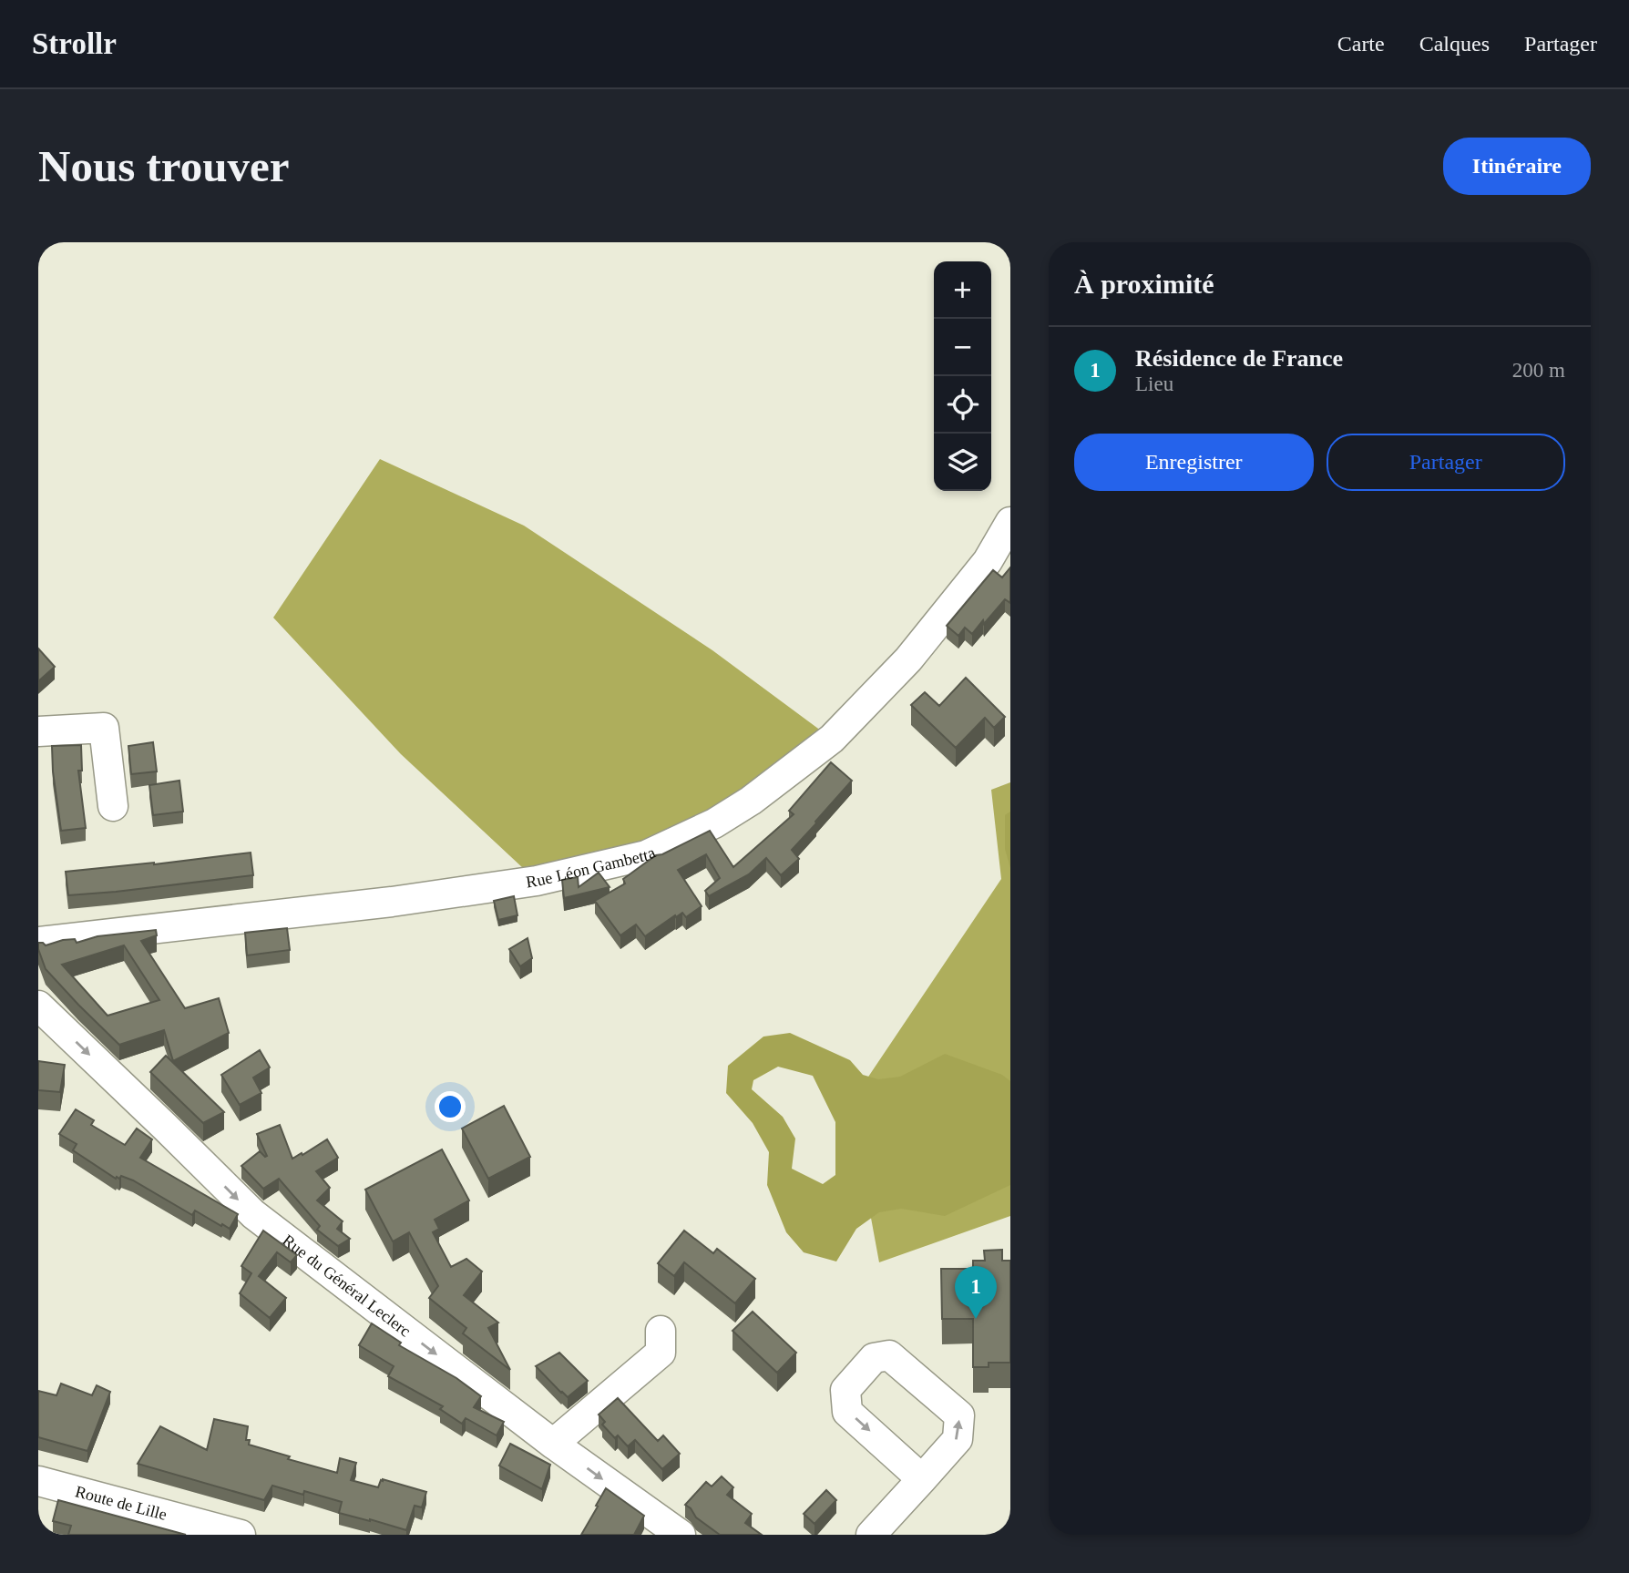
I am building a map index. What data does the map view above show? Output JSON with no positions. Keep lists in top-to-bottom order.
{
  "streets": {
    "street": ["Rue Léon Gambetta", "Rue du Général Leclerc", "Route de Lille"]
  },
  "one_way": ["Rue du Général Leclerc"],
  "page": {
    "header": "Strollr",
    "nav": ["Carte", "Calques", "Partager"],
    "buttons": [
      "Itinéraire",
      ["Enregistrer", "Partager"]
    ],
    "title": "Nous trouver",
    "heading": "À proximité",
    "map_buttons": ["+", "−"],
    "list": [
      {
        "mark": "1",
        "name": "Résidence de France",
        "note": "Lieu",
        "value": "200 m"
      }
    ],
    "pins": "1"
  }
}
